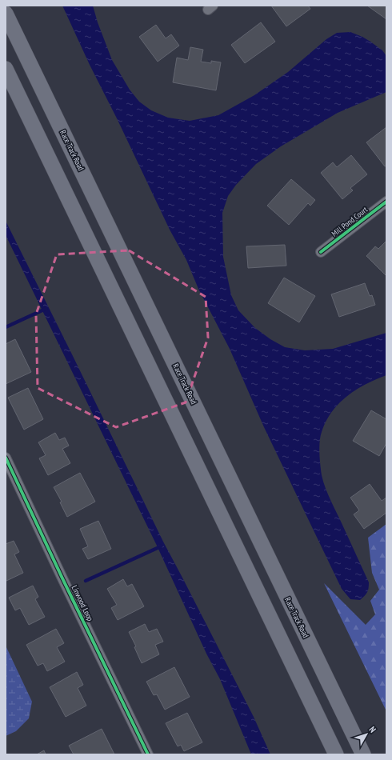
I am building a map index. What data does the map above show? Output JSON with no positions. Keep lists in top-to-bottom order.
{
  "streets": {
    "main road": ["Race Track Road"],
    "street": ["Mill Pond Court", "Linwood Loop"]
  },
  "north": "top right"
}
